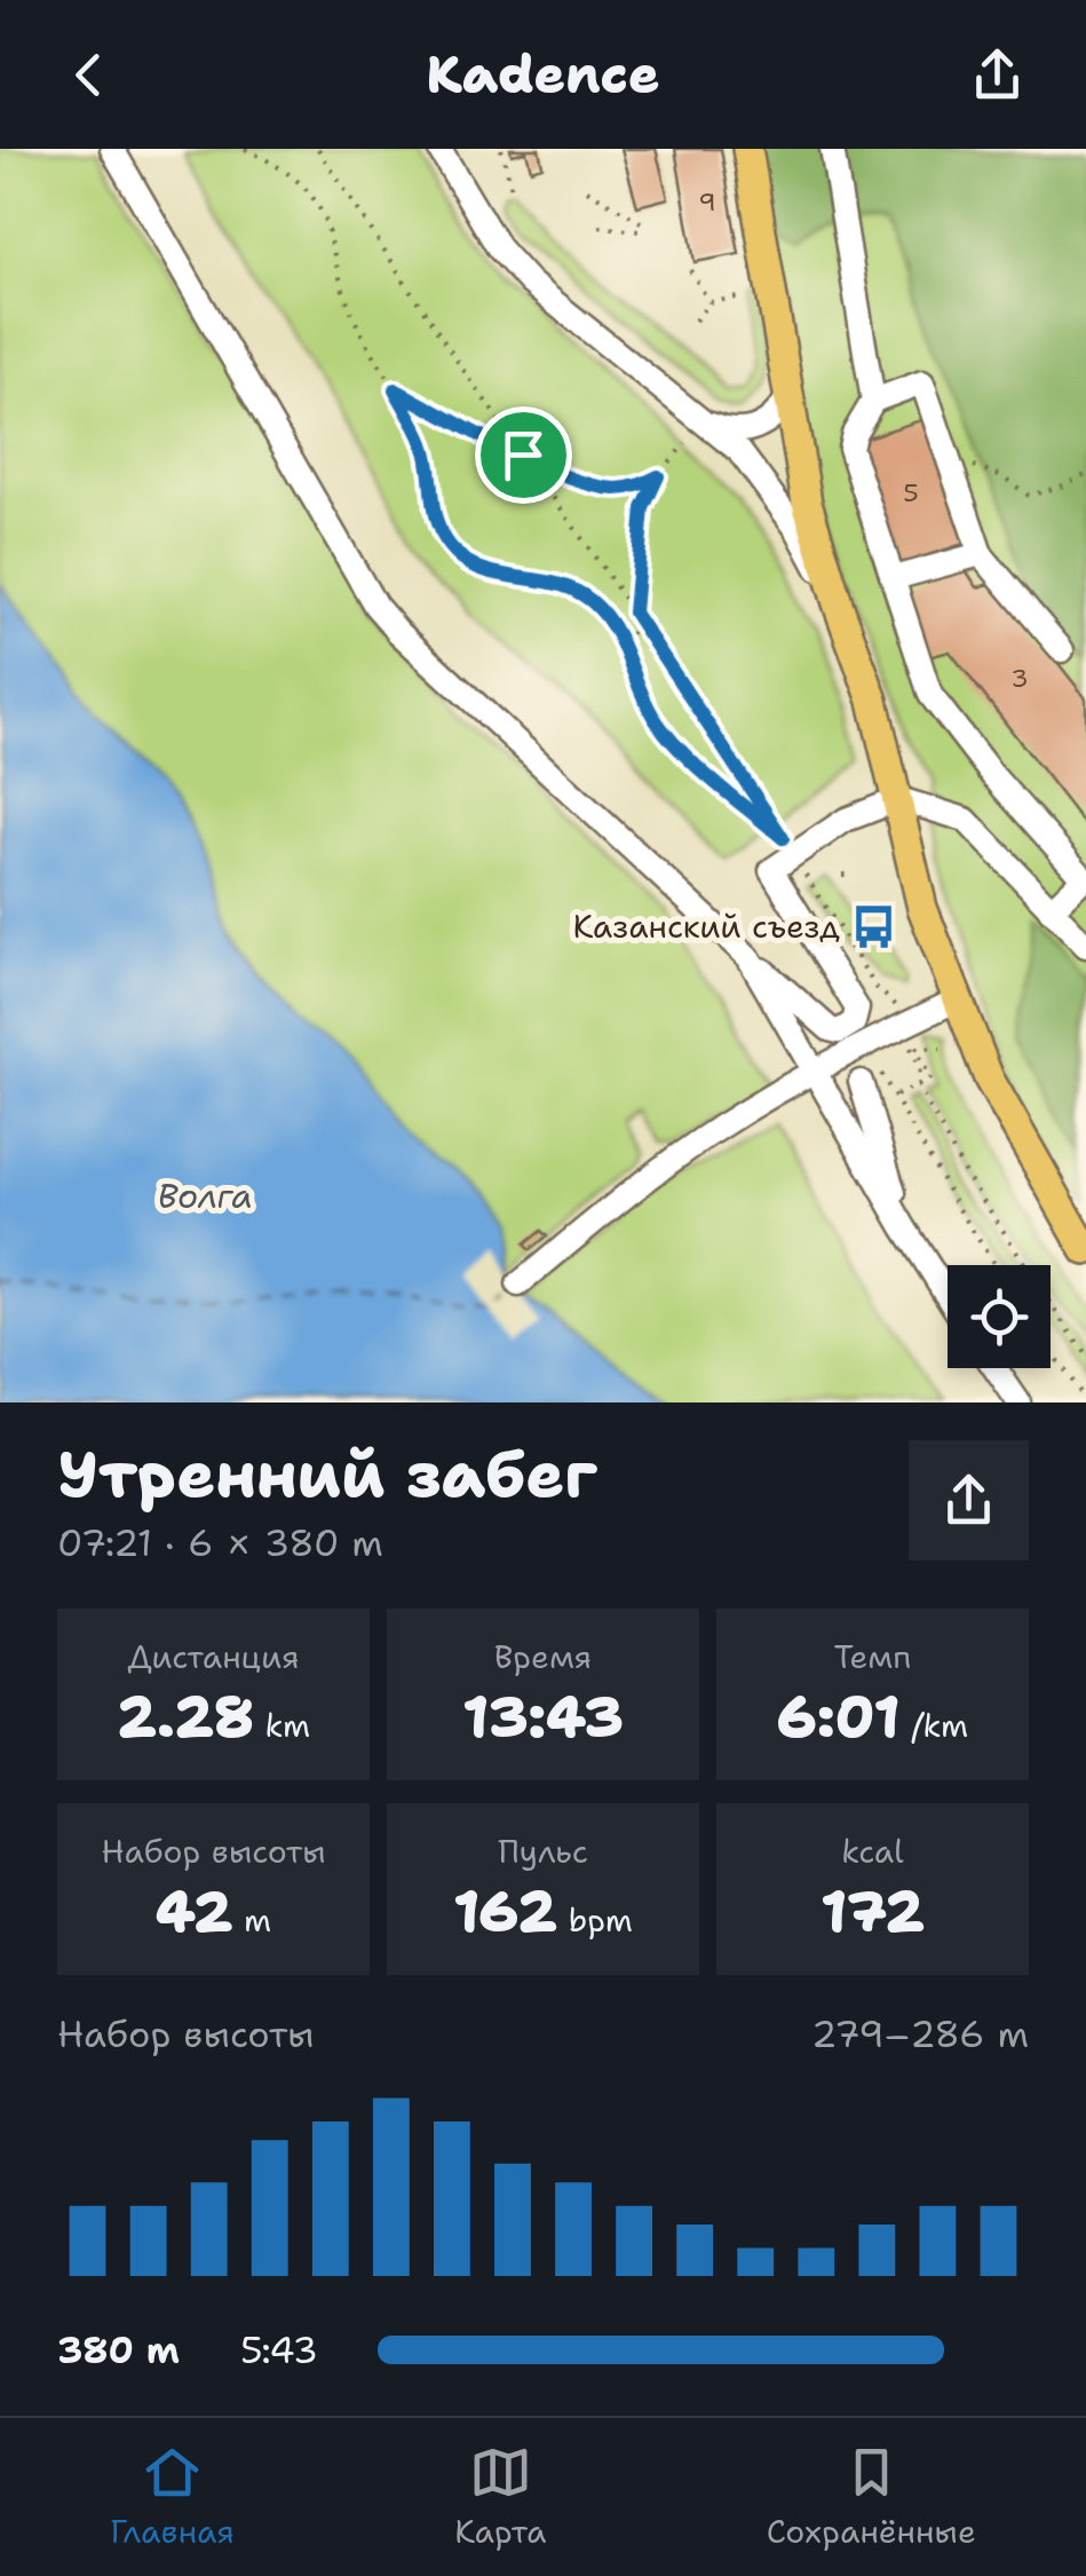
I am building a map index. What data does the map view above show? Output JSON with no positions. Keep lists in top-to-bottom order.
{
  "water": ["Волга"],
  "places": {
    "bus stop": ["Казанский съезд"]
  },
  "house_numbers": ["9", "5", "3"],
  "page": {
    "header": "Kadence",
    "heading": ["Утренний забег", "07:21 · 6 × 380 m"],
    "stats": [
      ["Дистанция", "2.28 km"],
      ["Время", "13:43"],
      ["Темп", "6:01 /km"],
      ["Набор высоты", "42 m"],
      ["Пульс", "162 bpm"],
      ["kcal", "172"]
    ],
    "chart": ["Набор высоты", "279–286 m"],
    "list": [
      {
        "name": "380 m",
        "note": "5:43"
      }
    ],
    "tabs": ["Главная", "Карта", "Сохранённые"]
  }
}
